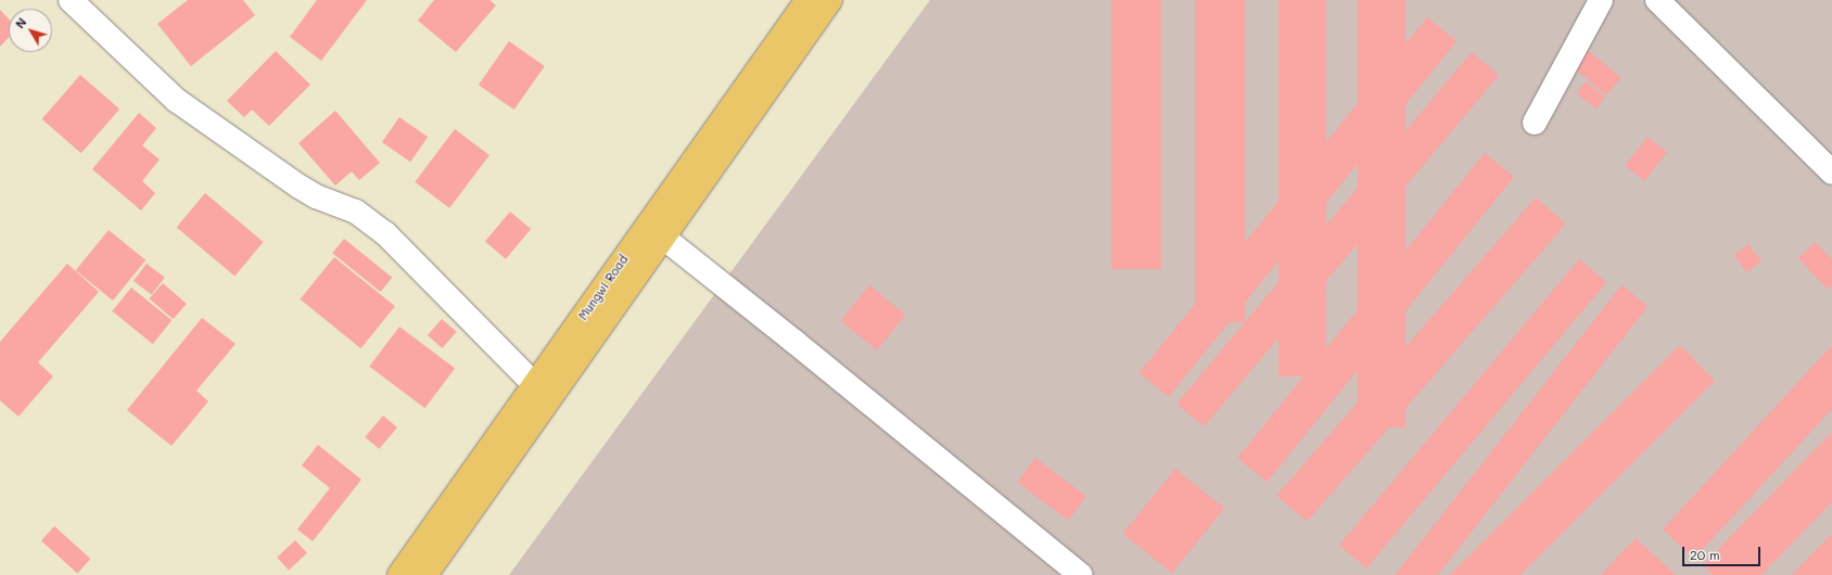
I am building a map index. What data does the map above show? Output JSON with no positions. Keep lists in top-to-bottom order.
{
  "streets": {
    "main road": ["Mungwi Road"]
  },
  "scale_bar": "20 m",
  "north": "top left"
}
